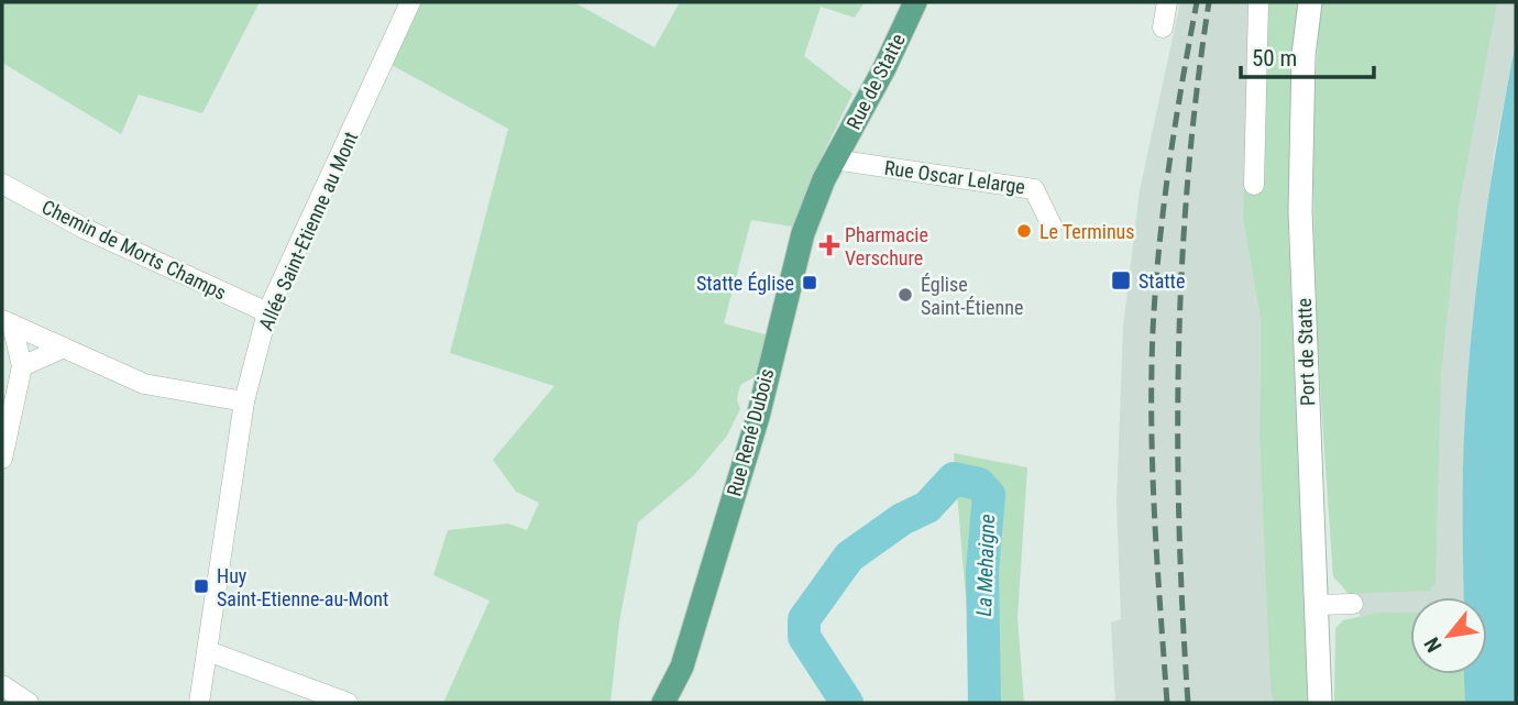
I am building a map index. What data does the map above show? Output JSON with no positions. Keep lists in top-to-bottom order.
{
  "streets": {
    "main road": ["Rue de Statte", "Rue René Dubois"],
    "street": [
      "Rue Oscar Lelarge",
      "Allée Saint-Etienne au Mont",
      "Chemin de Morts Champs",
      "Port de Statte"
    ]
  },
  "crossings": [
    ["Rue de Statte", "Rue Oscar Lelarge"],
    ["Rue de Statte", "Rue René Dubois"],
    ["Rue Oscar Lelarge", "Rue René Dubois"],
    ["Allée Saint-Etienne au Mont", "Chemin de Morts Champs"]
  ],
  "water": ["La Mehaigne"],
  "places": {
    "other": ["Le Terminus", "Église Saint-Étienne"],
    "health": ["Pharmacie Verschure"],
    "transit": ["Statte", "Statte Église", "Huy Saint-Etienne-au-Mont"]
  },
  "scale_bar": "50 m",
  "north": "bottom left"
}
